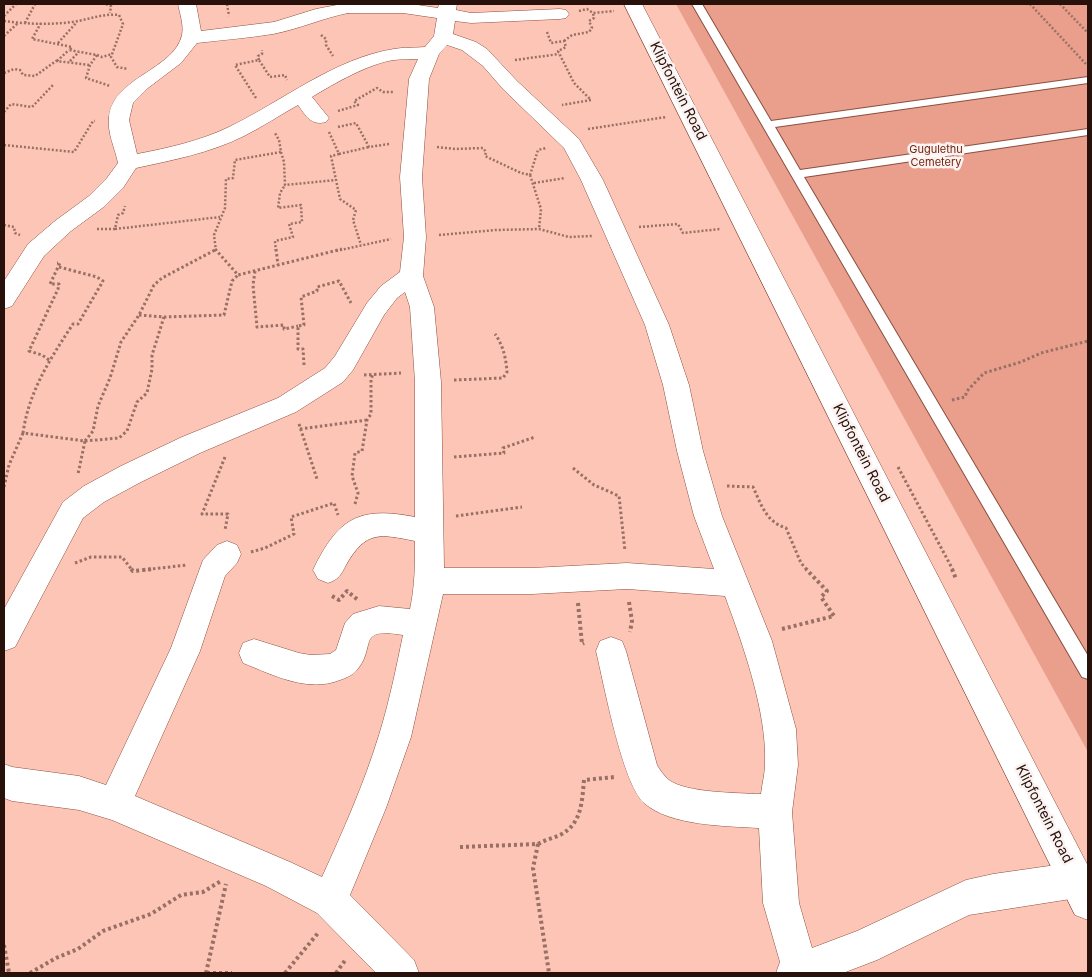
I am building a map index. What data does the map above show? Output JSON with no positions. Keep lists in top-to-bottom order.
{
  "streets": {
    "street": ["Klipfontein Road"]
  },
  "parks": ["Gugulethu Cemetery"]
}
